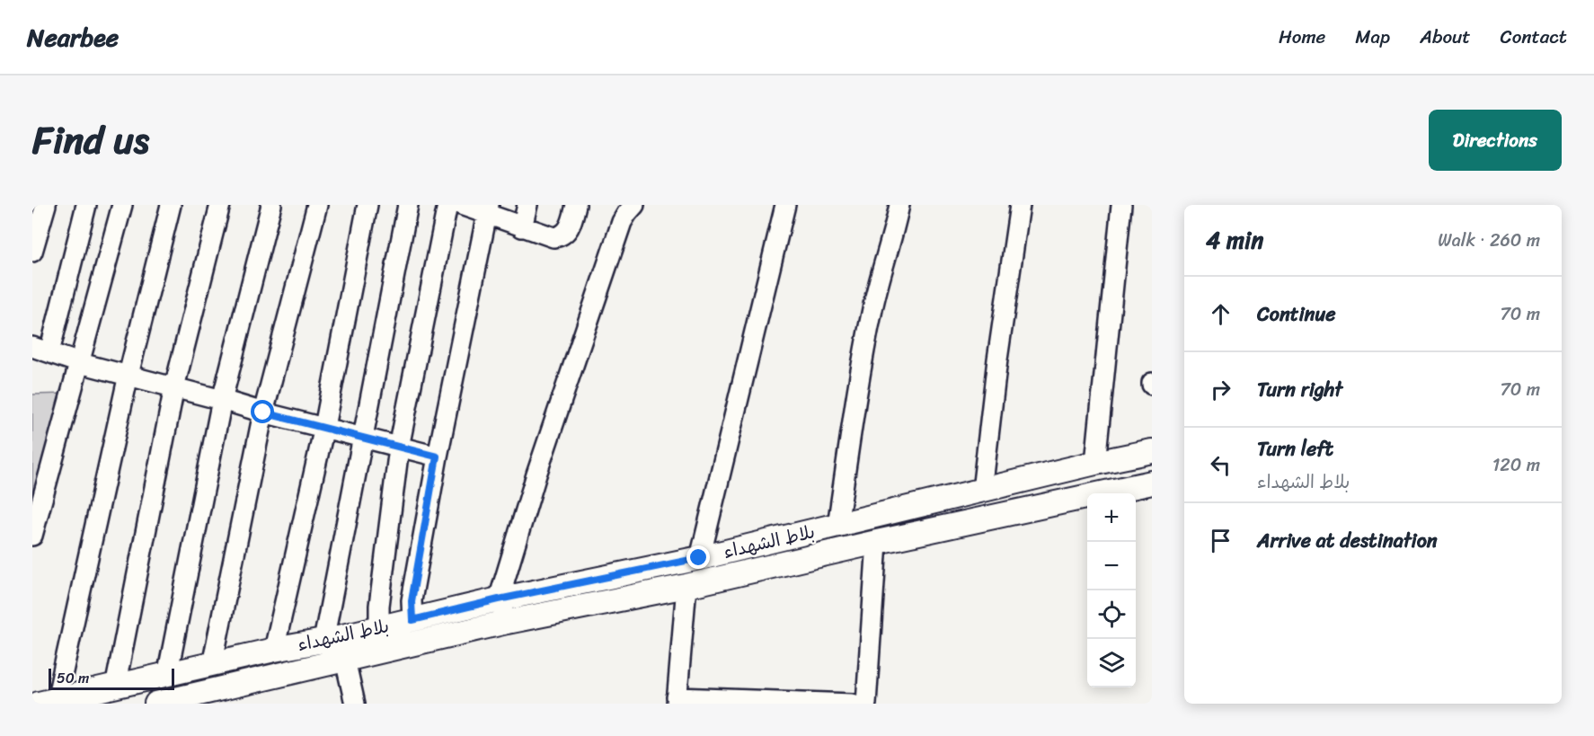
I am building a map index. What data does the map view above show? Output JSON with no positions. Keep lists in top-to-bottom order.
{
  "streets": {
    "main road": ["بلاط الشهداء"]
  },
  "scale_bar": "50 m",
  "page": {
    "header": "Nearbee",
    "nav": [
      "Home",
      "Map",
      "About",
      "Contact"
    ],
    "title": "Find us",
    "buttons": "Directions",
    "heading": ["4 min", "Walk · 260 m"],
    "list": [
      ["Continue", "70 m"],
      ["Turn right", "70 m"],
      ["Turn left", "بلاط الشهداء", "120 m"],
      "Arrive at destination"
    ],
    "map_buttons": ["+", "−"],
    "scale": "50 m"
  }
}
